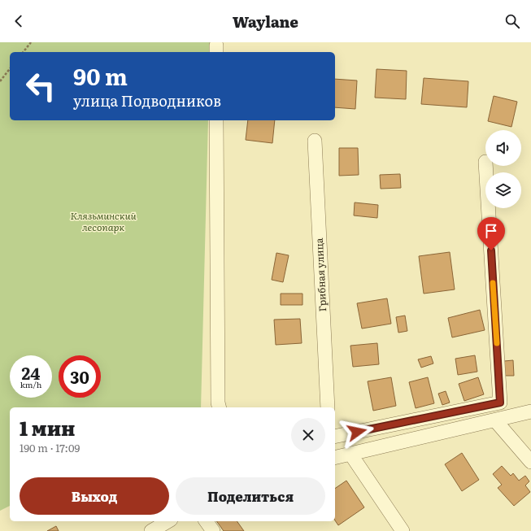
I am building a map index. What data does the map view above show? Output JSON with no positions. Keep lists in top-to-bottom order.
{
  "streets": {
    "street": ["Грибная улица"]
  },
  "parks": ["Клязьминский лесопарк"],
  "page": {
    "header": "Waylane",
    "turn": ["90 m", "улица Подводников"],
    "speed": "24 km/h",
    "limit": "30",
    "heading": ["1 мин", "190 m · 17:09"],
    "buttons": ["Выход", "Поделиться"]
  }
}
